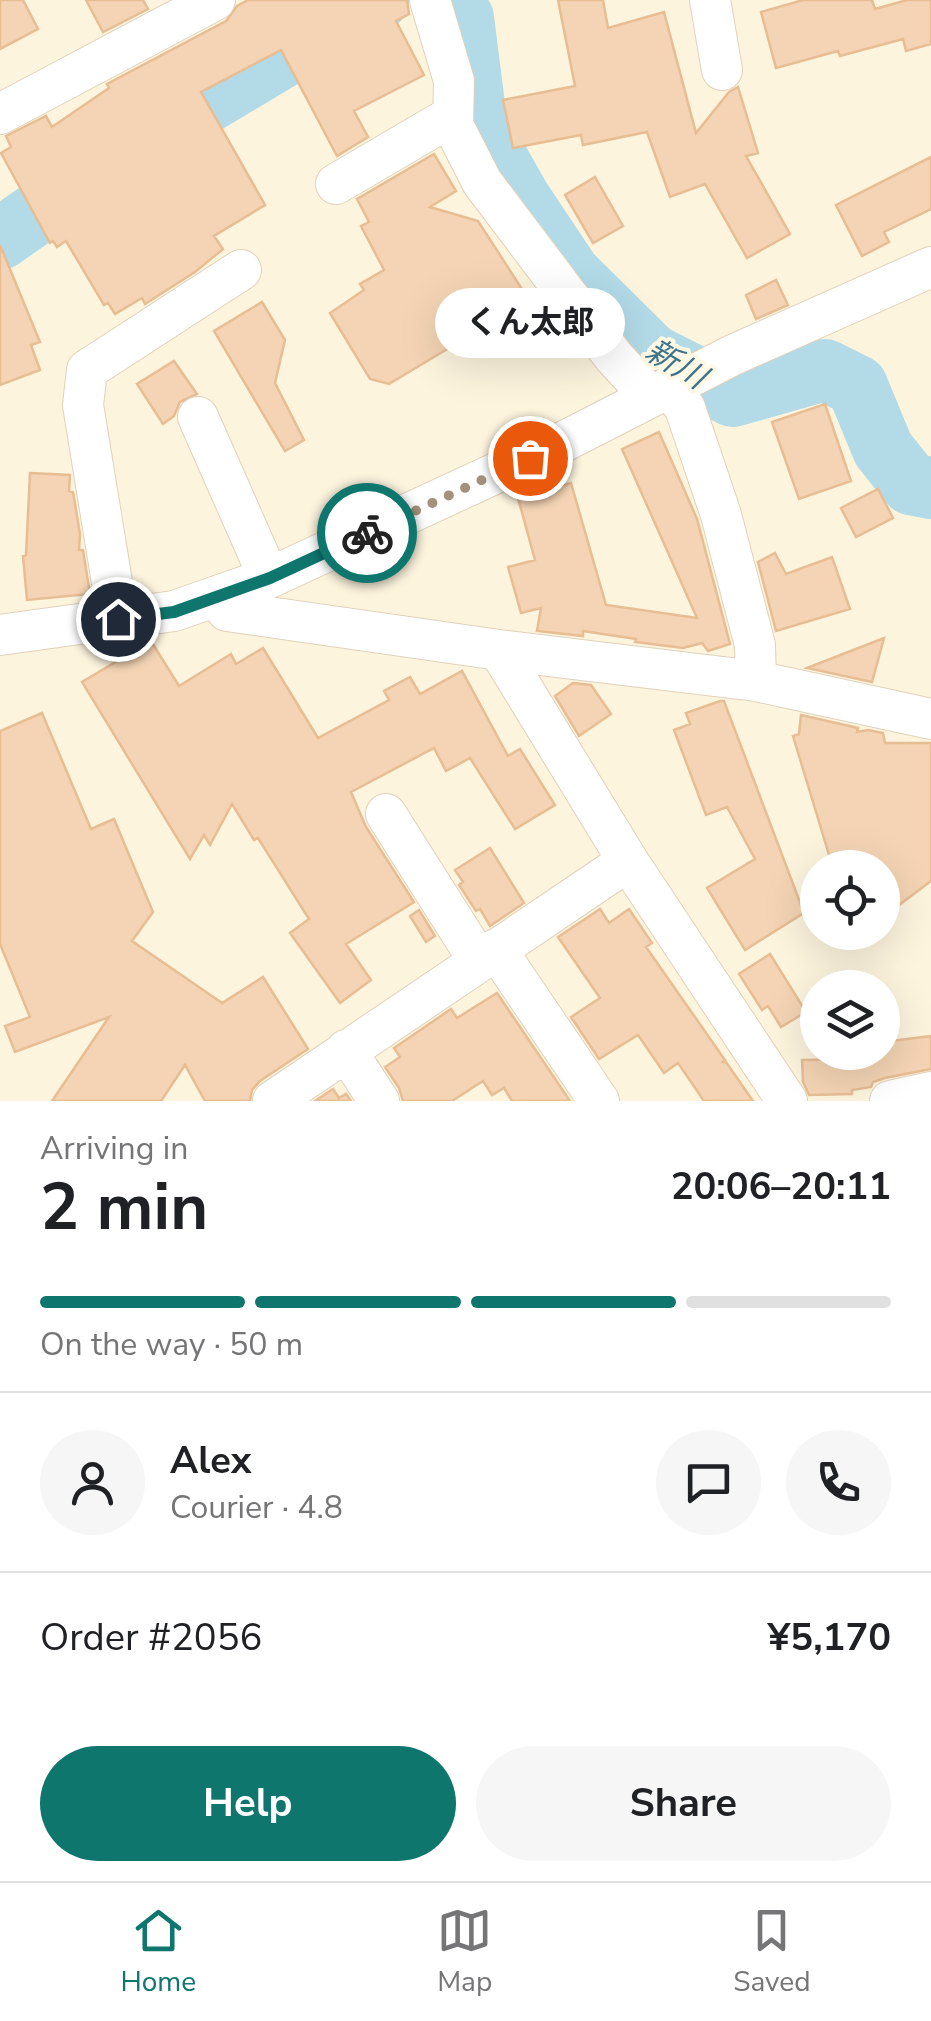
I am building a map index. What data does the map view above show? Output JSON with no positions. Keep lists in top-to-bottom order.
{
  "water": ["新川"],
  "places": ["くん太郎"],
  "page": {
    "bubble": "くん太郎",
    "heading": ["2 min", "Arriving in", "20:06–20:11"],
    "panel": [
      "Alex",
      "Courier · 4.8",
      "Order #2056",
      "¥5,170"
    ],
    "bar": "On the way · 50 m",
    "buttons": ["Help", "Share"],
    "tabs": ["Home", "Map", "Saved"]
  }
}
